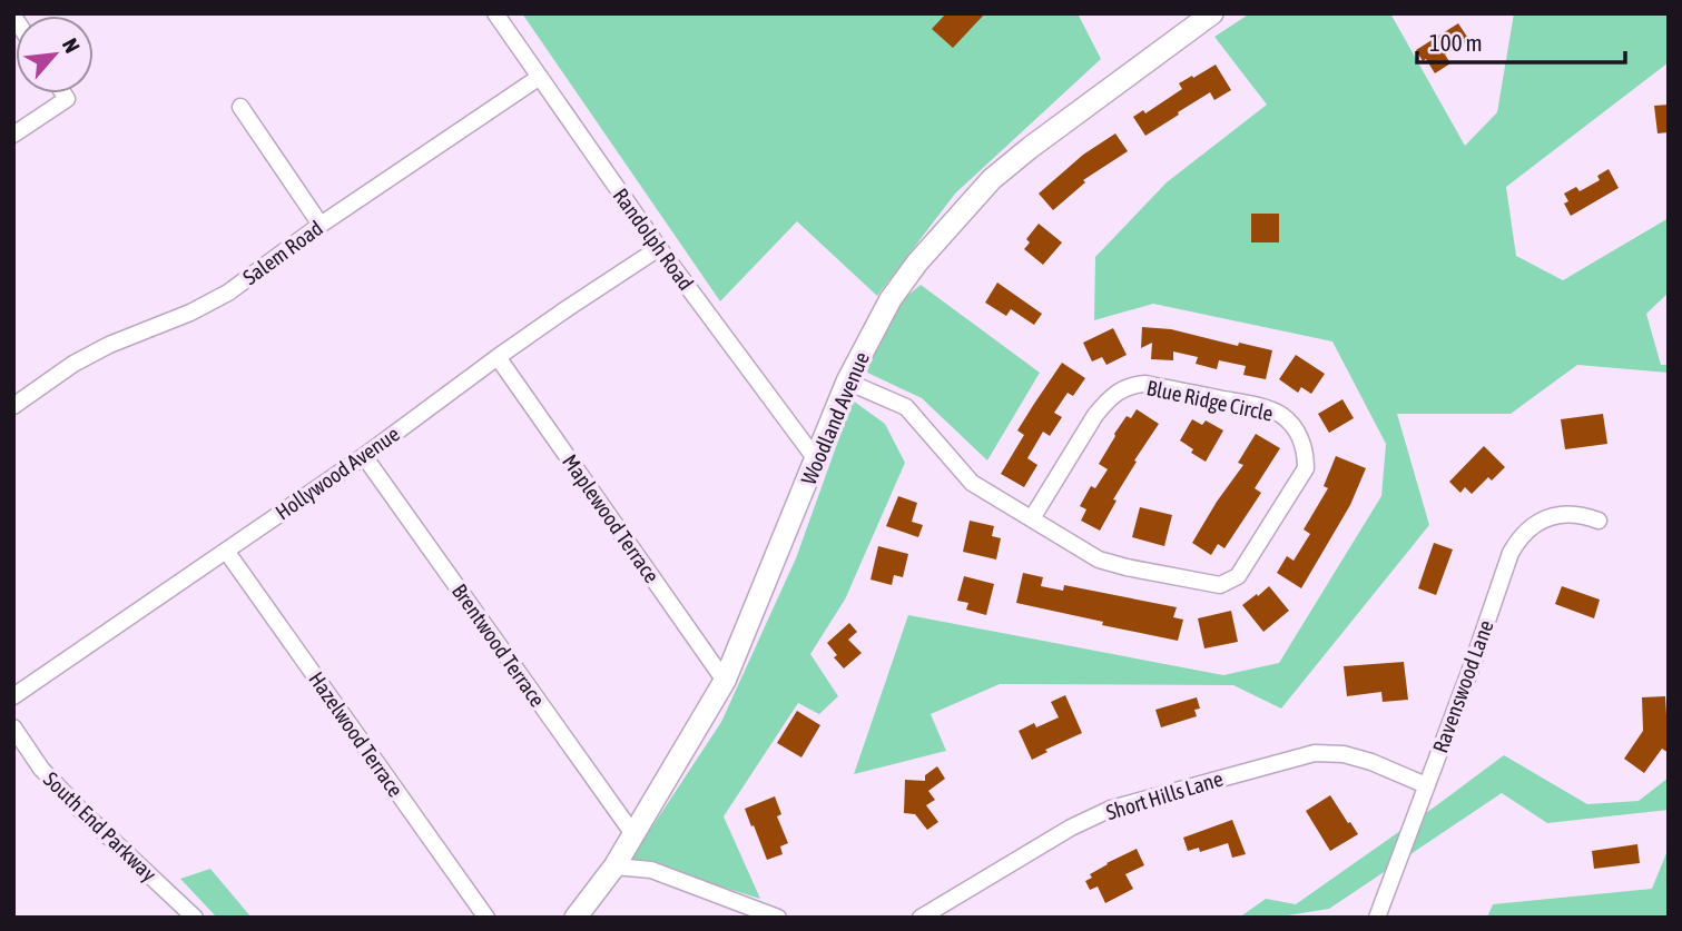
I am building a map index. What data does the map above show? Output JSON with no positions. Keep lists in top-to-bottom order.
{
  "streets": {
    "street": [
      "Randolph Road",
      "Salem Road",
      "Blue Ridge Circle",
      "Woodland Avenue",
      "Hollywood Avenue",
      "Maplewood Terrace",
      "Brentwood Terrace",
      "Ravenswood Lane",
      "Hazelwood Terrace",
      "Short Hills Lane",
      "South End Parkway"
    ]
  },
  "crossings": [
    ["Randolph Road", "Salem Road"],
    ["Randolph Road", "Woodland Avenue"],
    ["Randolph Road", "Hollywood Avenue"],
    ["Blue Ridge Circle", "Woodland Avenue"],
    ["Woodland Avenue", "Maplewood Terrace"],
    ["Woodland Avenue", "Brentwood Terrace"],
    ["Hollywood Avenue", "Maplewood Terrace"],
    ["Hollywood Avenue", "Brentwood Terrace"],
    ["Hollywood Avenue", "Hazelwood Terrace"],
    ["Ravenswood Lane", "Short Hills Lane"]
  ],
  "scale_bar": "100 m",
  "north": "top right"
}
